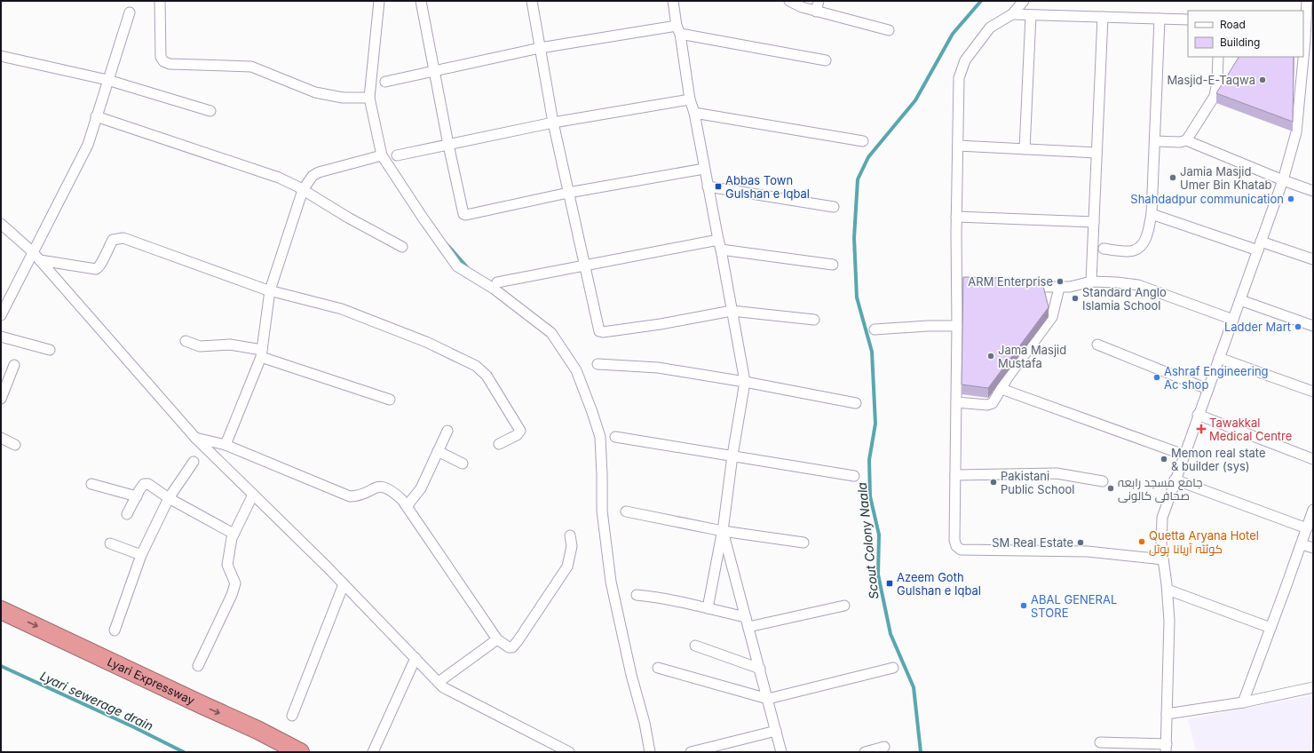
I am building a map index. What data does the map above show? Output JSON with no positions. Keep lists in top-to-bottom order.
{
  "streets": {
    "highway": ["Lyari Expressway"]
  },
  "one_way": ["Lyari Expressway"],
  "water": ["Scout Colony Naala", "Lyari sewerage drain"],
  "places": {
    "other": [
      "Masjid-E-Taqwa",
      "Jamia Masjid Umer Bin Khatab",
      "Shahdadpur communication",
      "ARM Enterprise",
      "Standard Anglo Islamia School",
      "Ladder Mart",
      "Jama Masjid Mustafa",
      "Ashraf Engineering Ac shop",
      "Memon real state & builder (sys)",
      "Pakistani Public School",
      "جامع مسجد رابعہ صحافی کالونی",
      "Quetta Aryana Hotel کوئٹہ آریانا ہوٹل",
      "SM Real Estate",
      "ABAL GENERAL STORE"
    ],
    "transit": ["Abbas Town Gulshan e Iqbal", "Azeem Goth Gulshan e Iqbal"],
    "health": ["Tawakkal Medical Centre"]
  },
  "legend": ["Road", "Building"]
}
